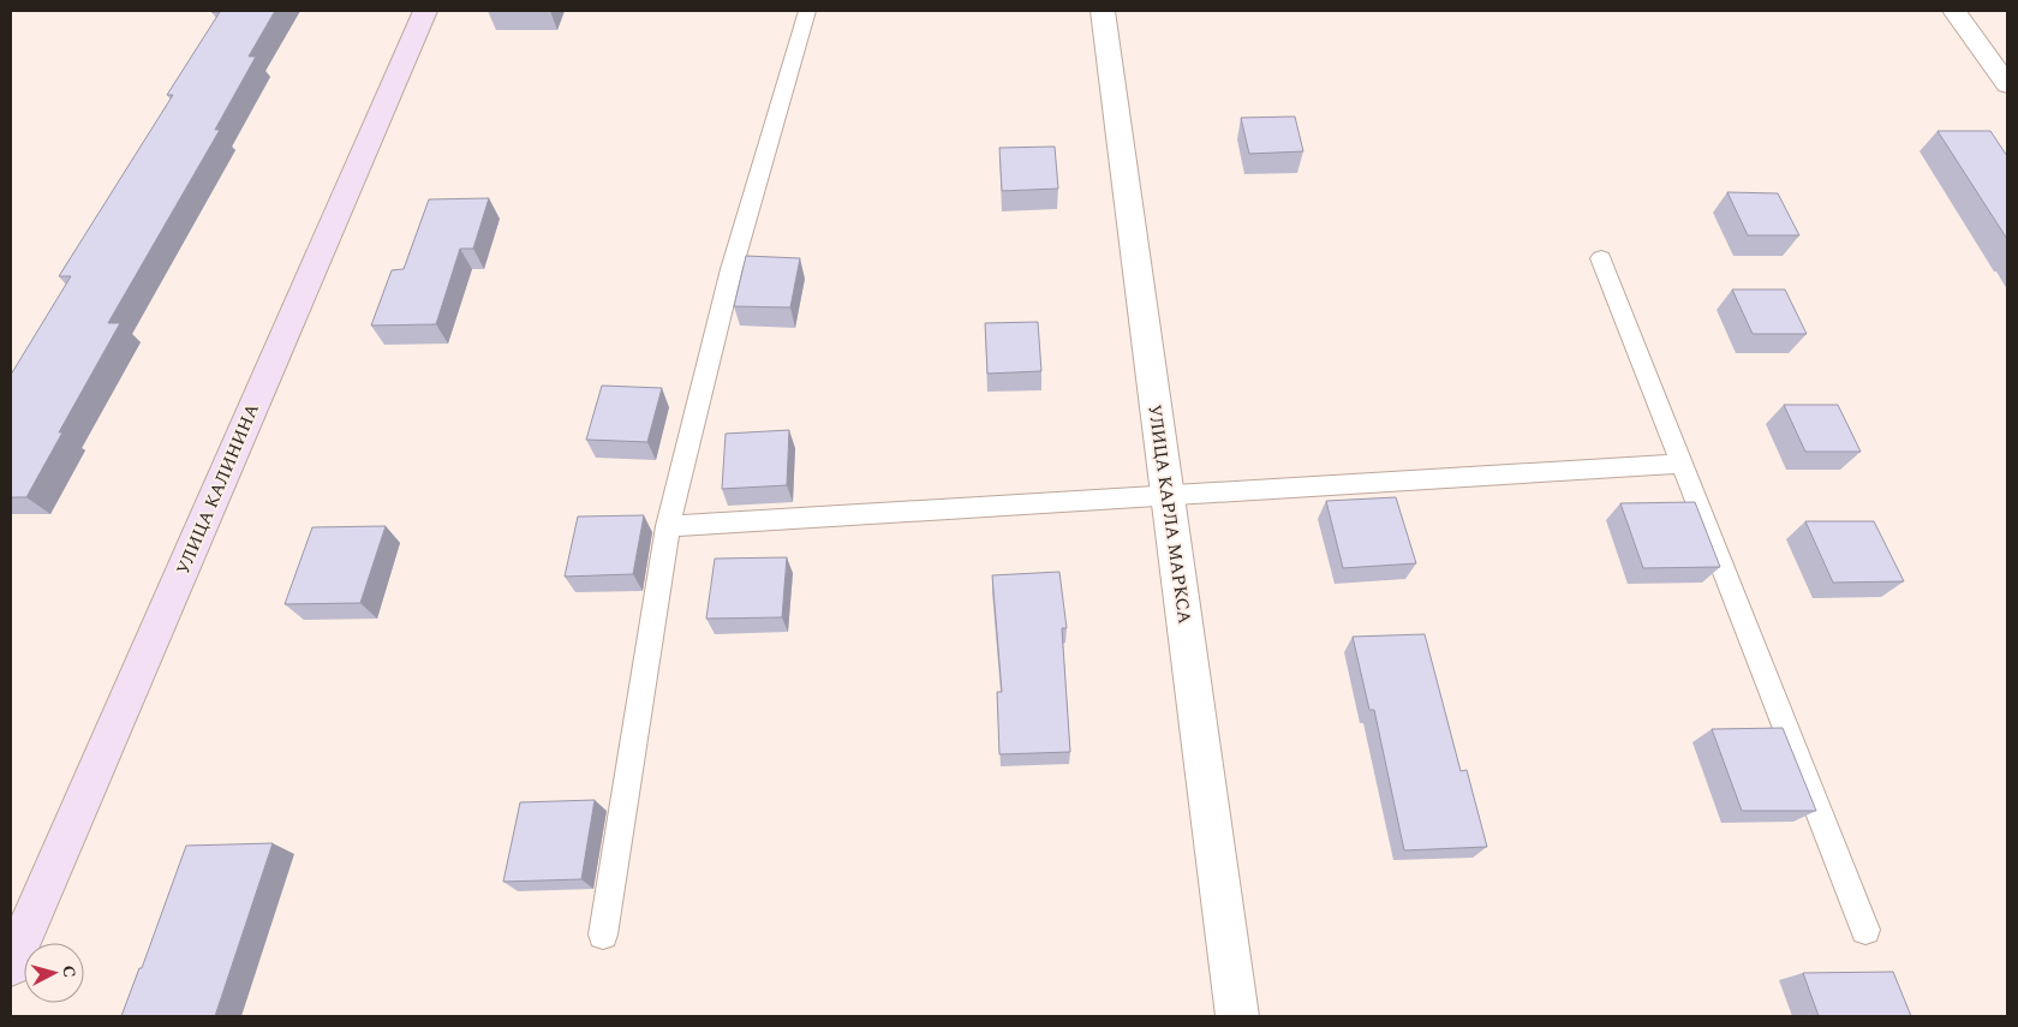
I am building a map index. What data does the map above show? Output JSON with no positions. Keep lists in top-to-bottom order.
{
  "streets": {
    "main road": ["УЛИЦА КАЛИНИНА"],
    "street": ["УЛИЦА КАРЛА МАРКСА"]
  },
  "north": "right"
}
